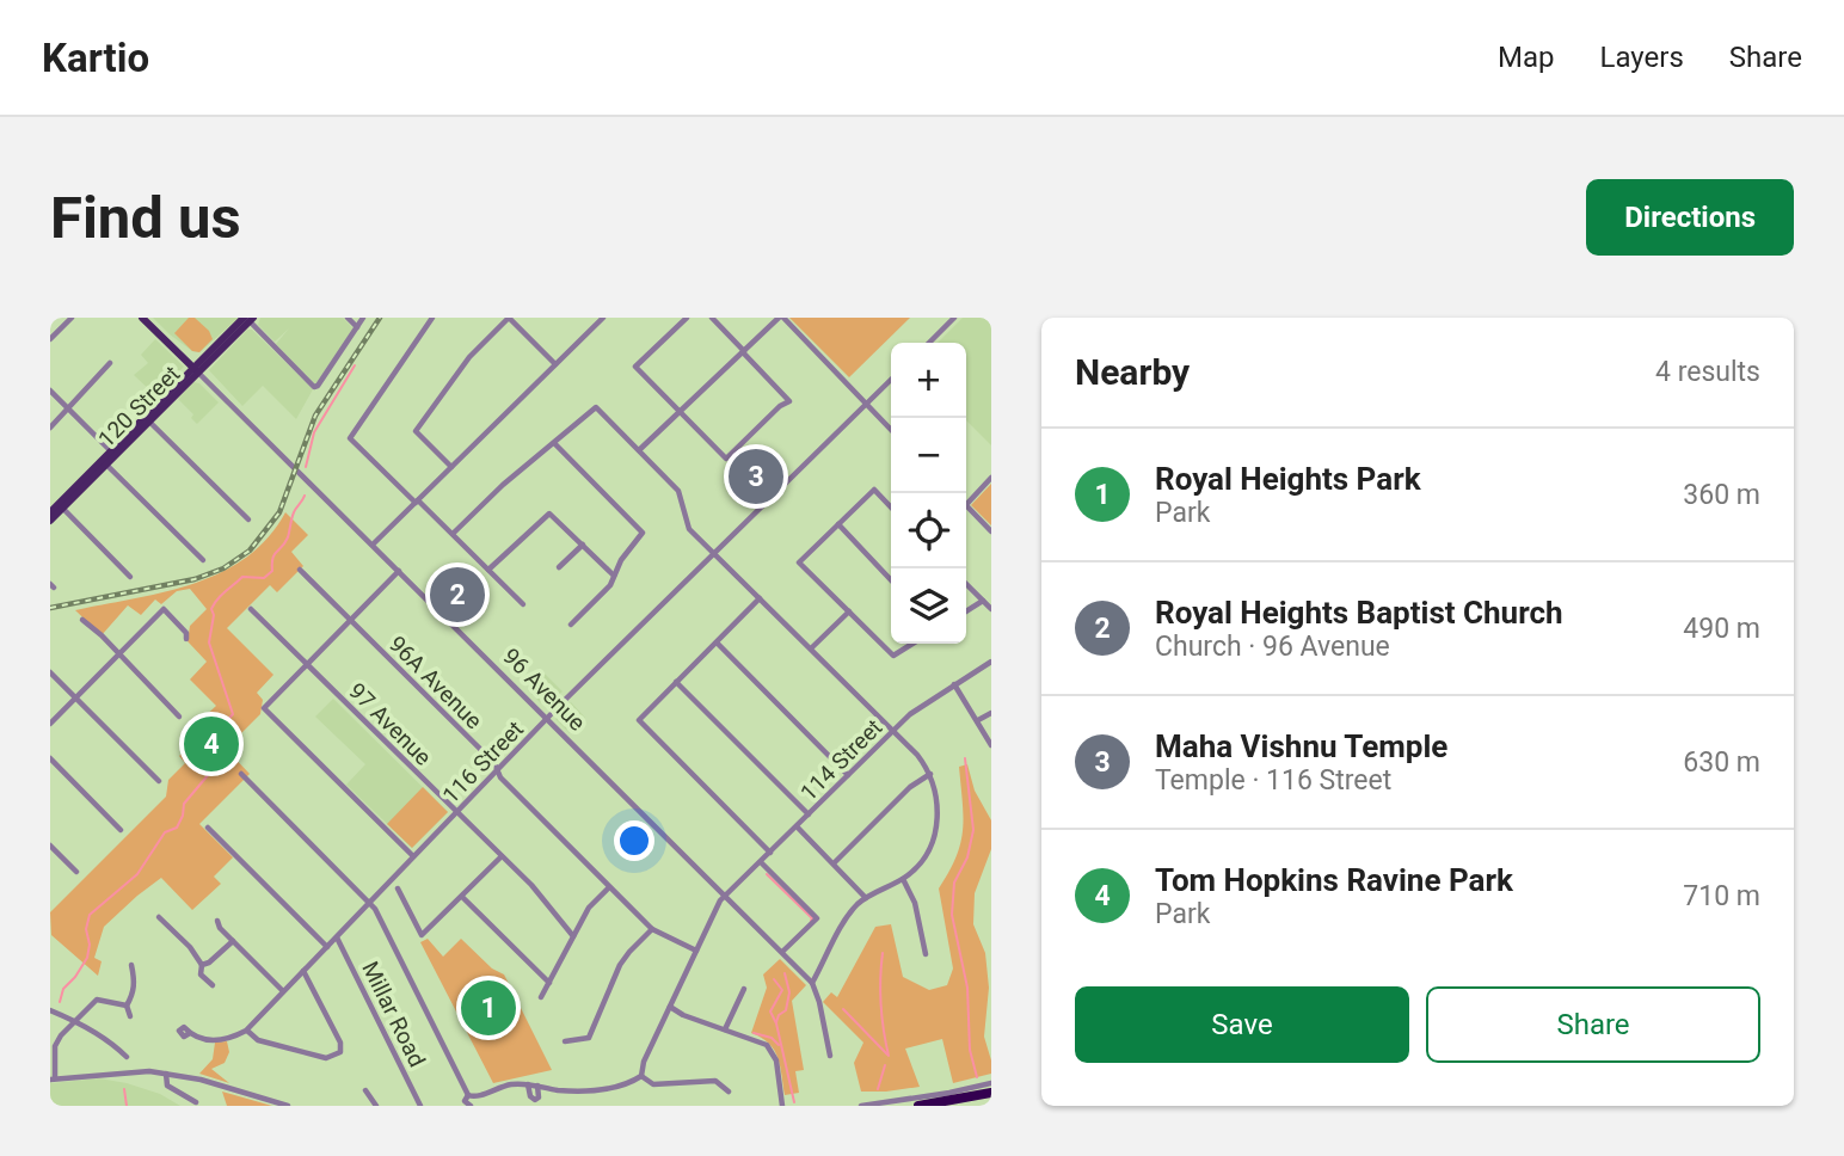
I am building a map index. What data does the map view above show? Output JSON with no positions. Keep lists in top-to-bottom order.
{
  "streets": {
    "main road": ["120 Street", "96 Avenue"],
    "street": [
      "96A Avenue",
      "97 Avenue",
      "114 Street",
      "116 Street",
      "Millar Road"
    ]
  },
  "crossings": [
    ["120 Street", "96 Avenue"],
    ["96A Avenue", "114 Street"],
    ["96A Avenue", "116 Street"],
    ["96 Avenue", "114 Street"],
    ["96 Avenue", "116 Street"],
    ["97 Avenue", "116 Street"],
    ["116 Street", "Millar Road"]
  ],
  "page": {
    "header": "Kartio",
    "nav": ["Map", "Layers", "Share"],
    "buttons": [
      "Directions",
      ["Save", "Share"]
    ],
    "title": "Find us",
    "heading": ["Nearby", "4 results"],
    "map_buttons": ["+", "−"],
    "list": [
      {
        "mark": "1",
        "name": "Royal Heights Park",
        "note": "Park",
        "value": "360 m"
      },
      {
        "mark": "2",
        "name": "Royal Heights Baptist Church",
        "note": "Church · 96 Avenue",
        "value": "490 m"
      },
      {
        "mark": "3",
        "name": "Maha Vishnu Temple",
        "note": "Temple · 116 Street",
        "value": "630 m"
      },
      {
        "mark": "4",
        "name": "Tom Hopkins Ravine Park",
        "note": "Park",
        "value": "710 m"
      }
    ],
    "pins": [
      "3",
      "2",
      "4",
      "1"
    ]
  }
}
